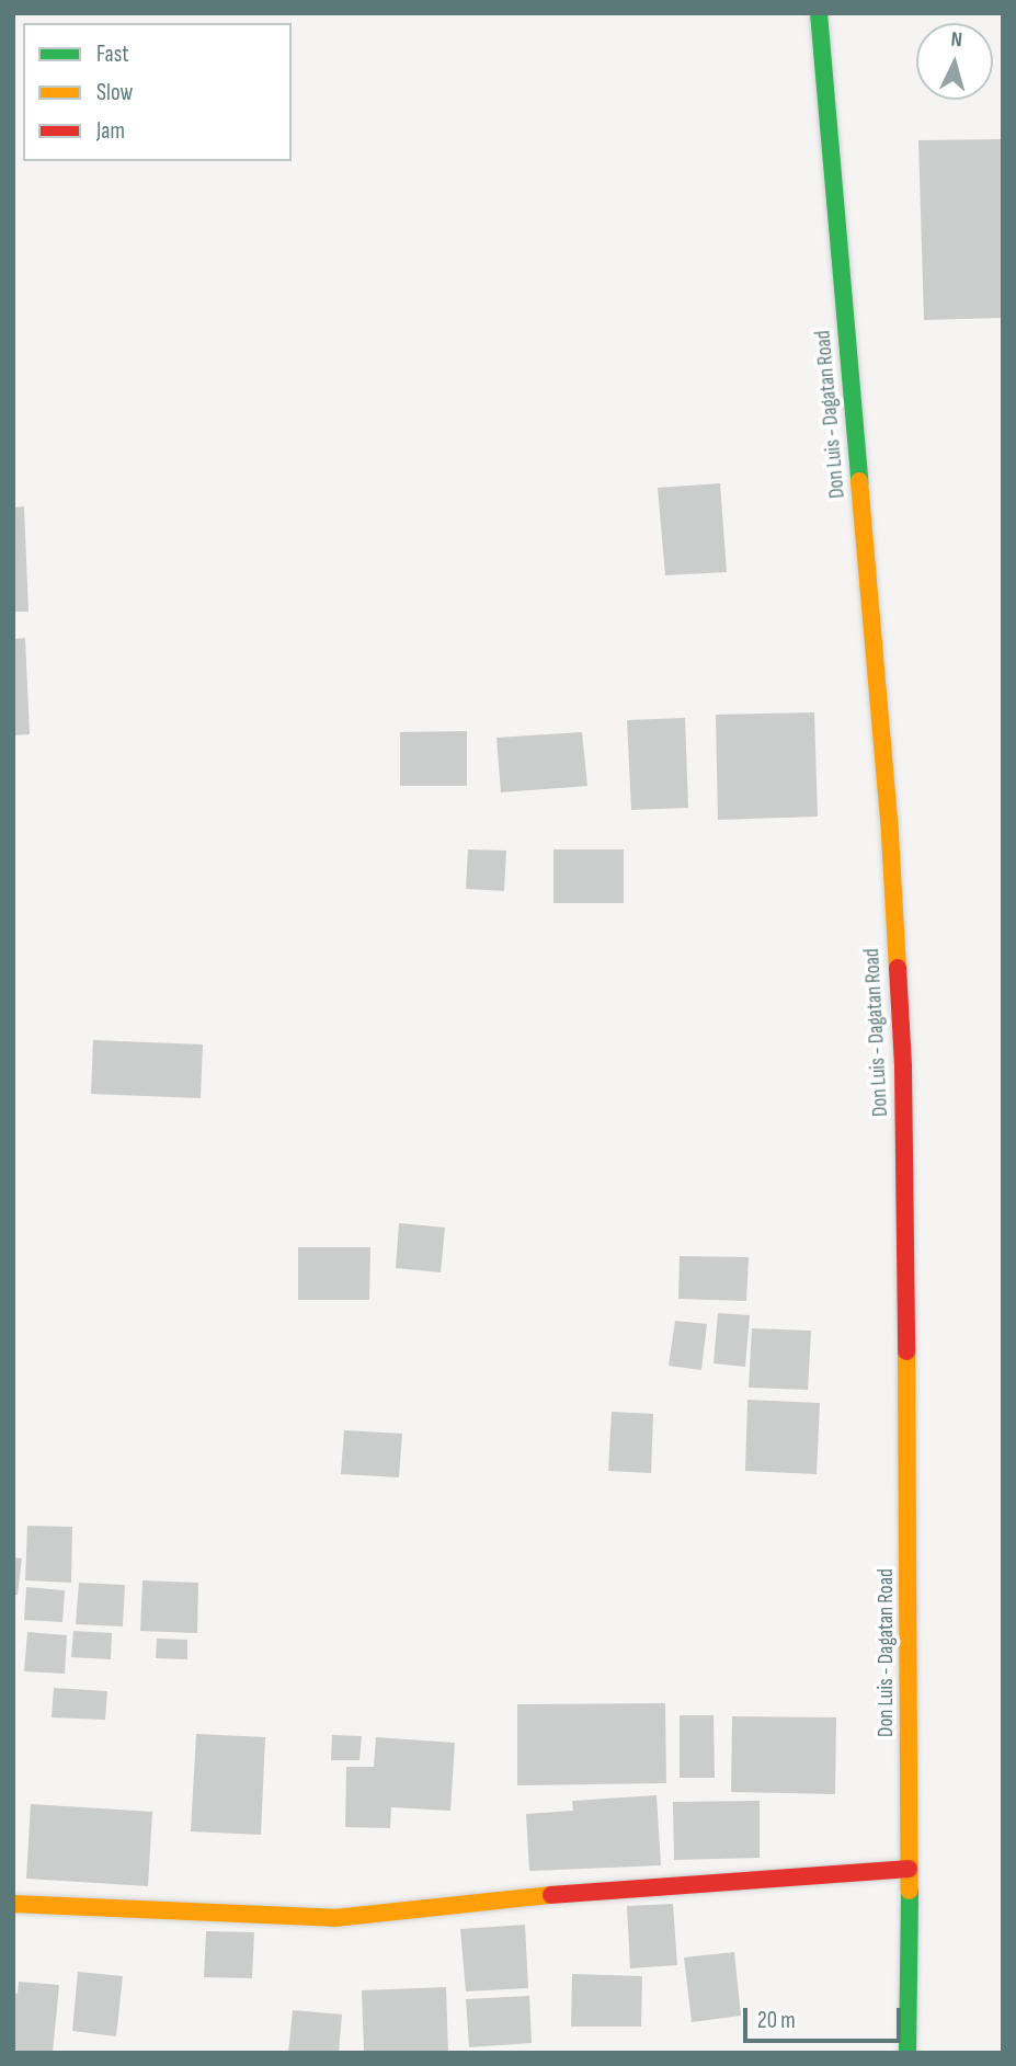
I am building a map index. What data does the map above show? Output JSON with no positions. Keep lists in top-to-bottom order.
{
  "streets": {
    "street": ["Don Luis - Dagatan Road"]
  },
  "legend": ["Fast", "Slow", "Jam"],
  "scale_bar": "20 m",
  "north": "top"
}
